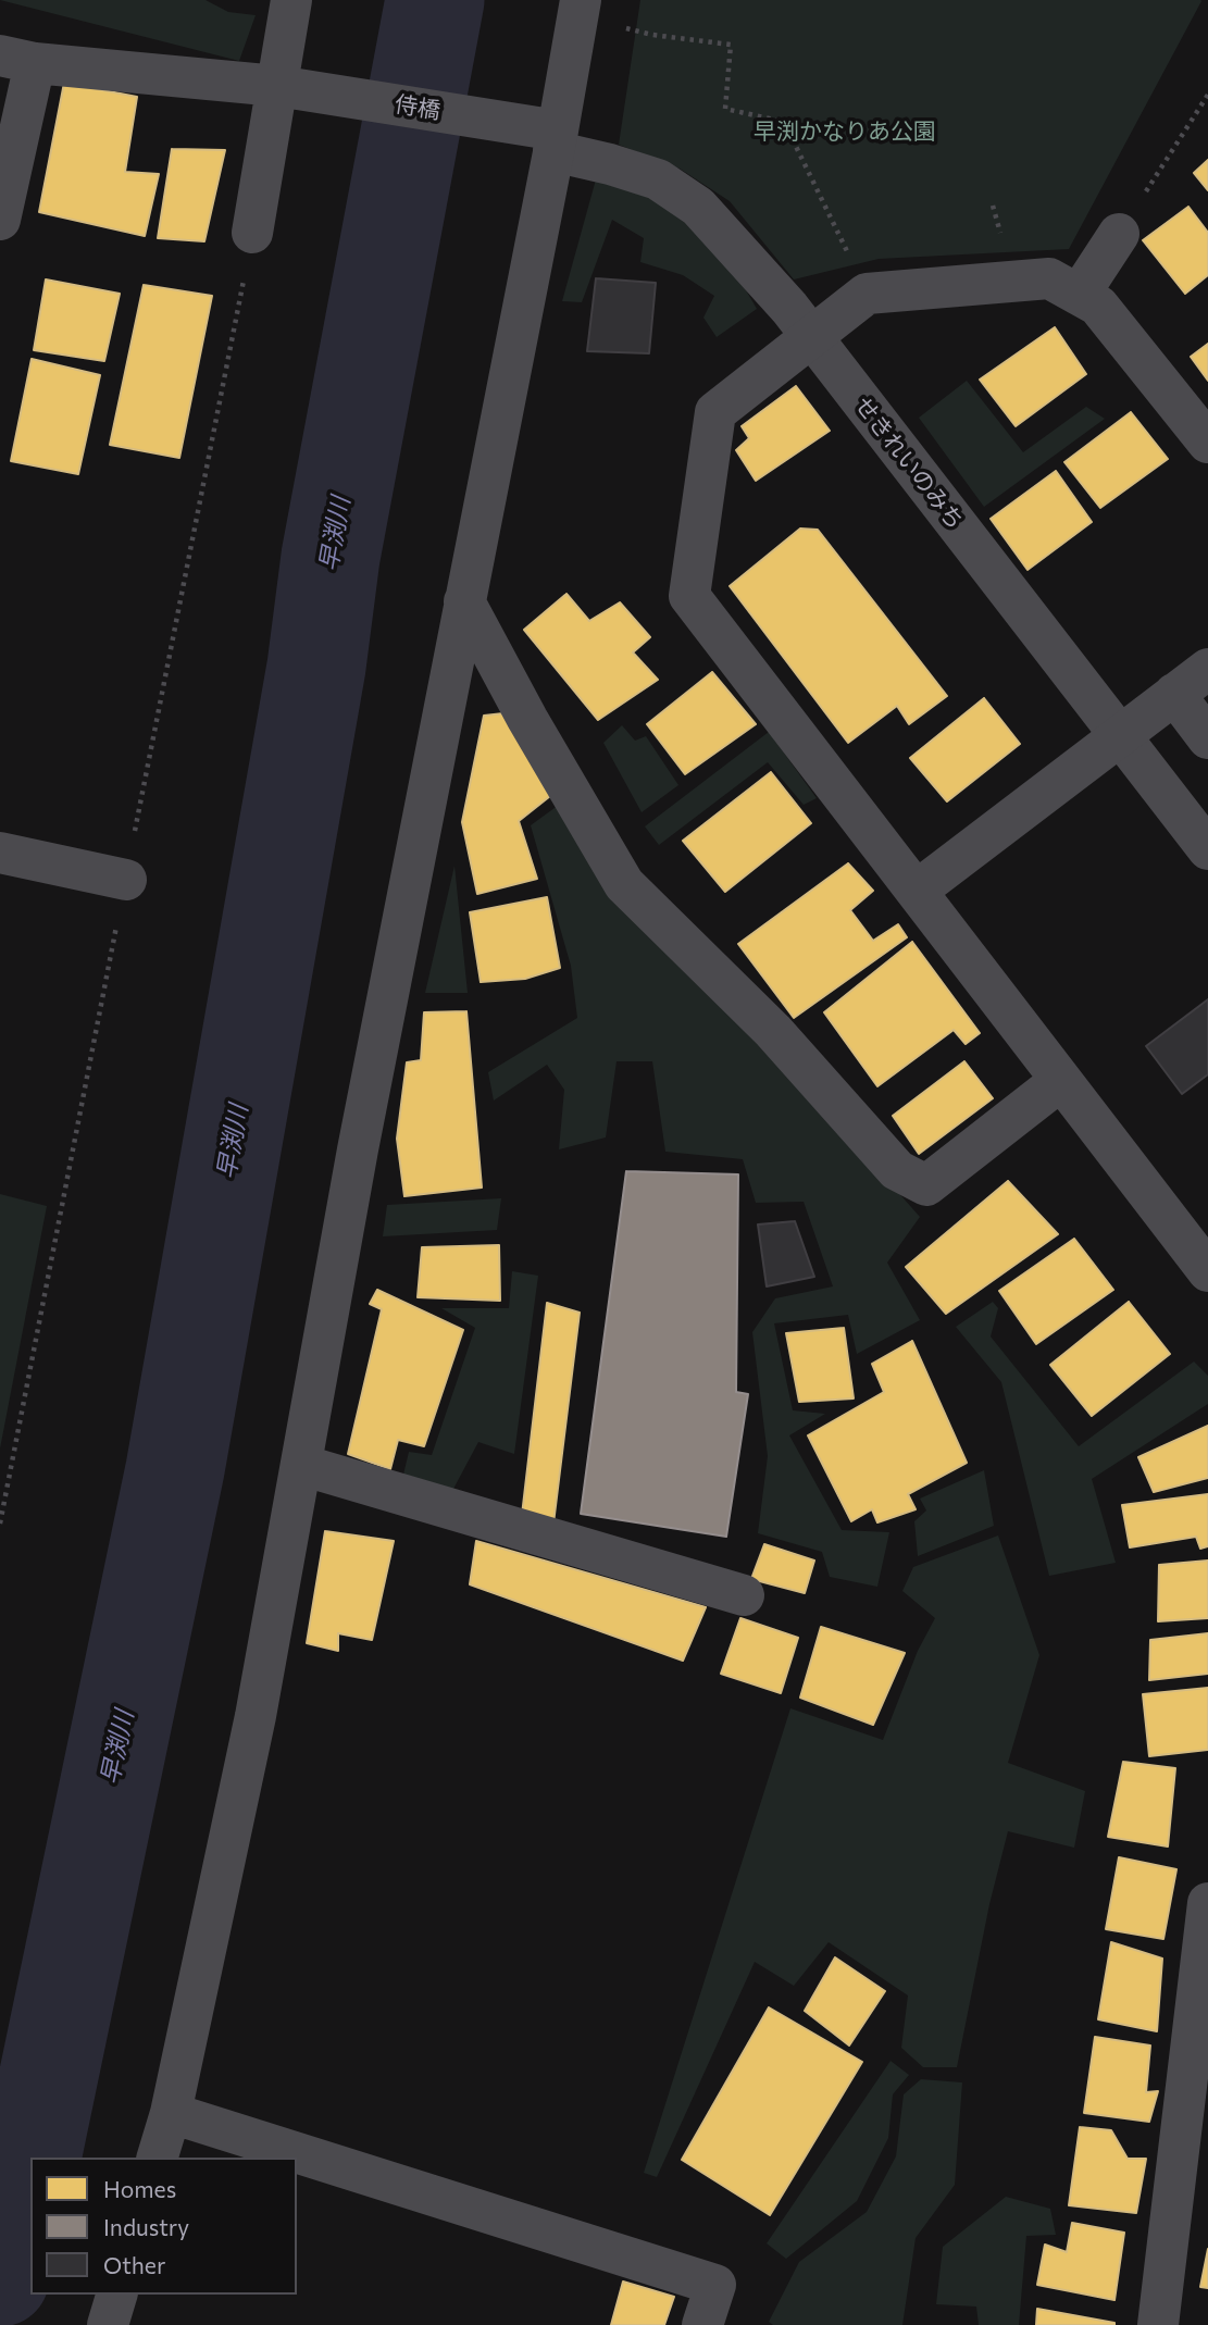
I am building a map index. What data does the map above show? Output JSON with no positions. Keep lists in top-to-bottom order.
{
  "streets": {
    "street": ["侍橋", "せきれいのみち"]
  },
  "crossings": [
    ["侍橋", "せきれいのみち"]
  ],
  "water": ["早渕川"],
  "parks": ["早渕かなりあ公園"],
  "legend": ["Homes", "Industry", "Other"]
}
